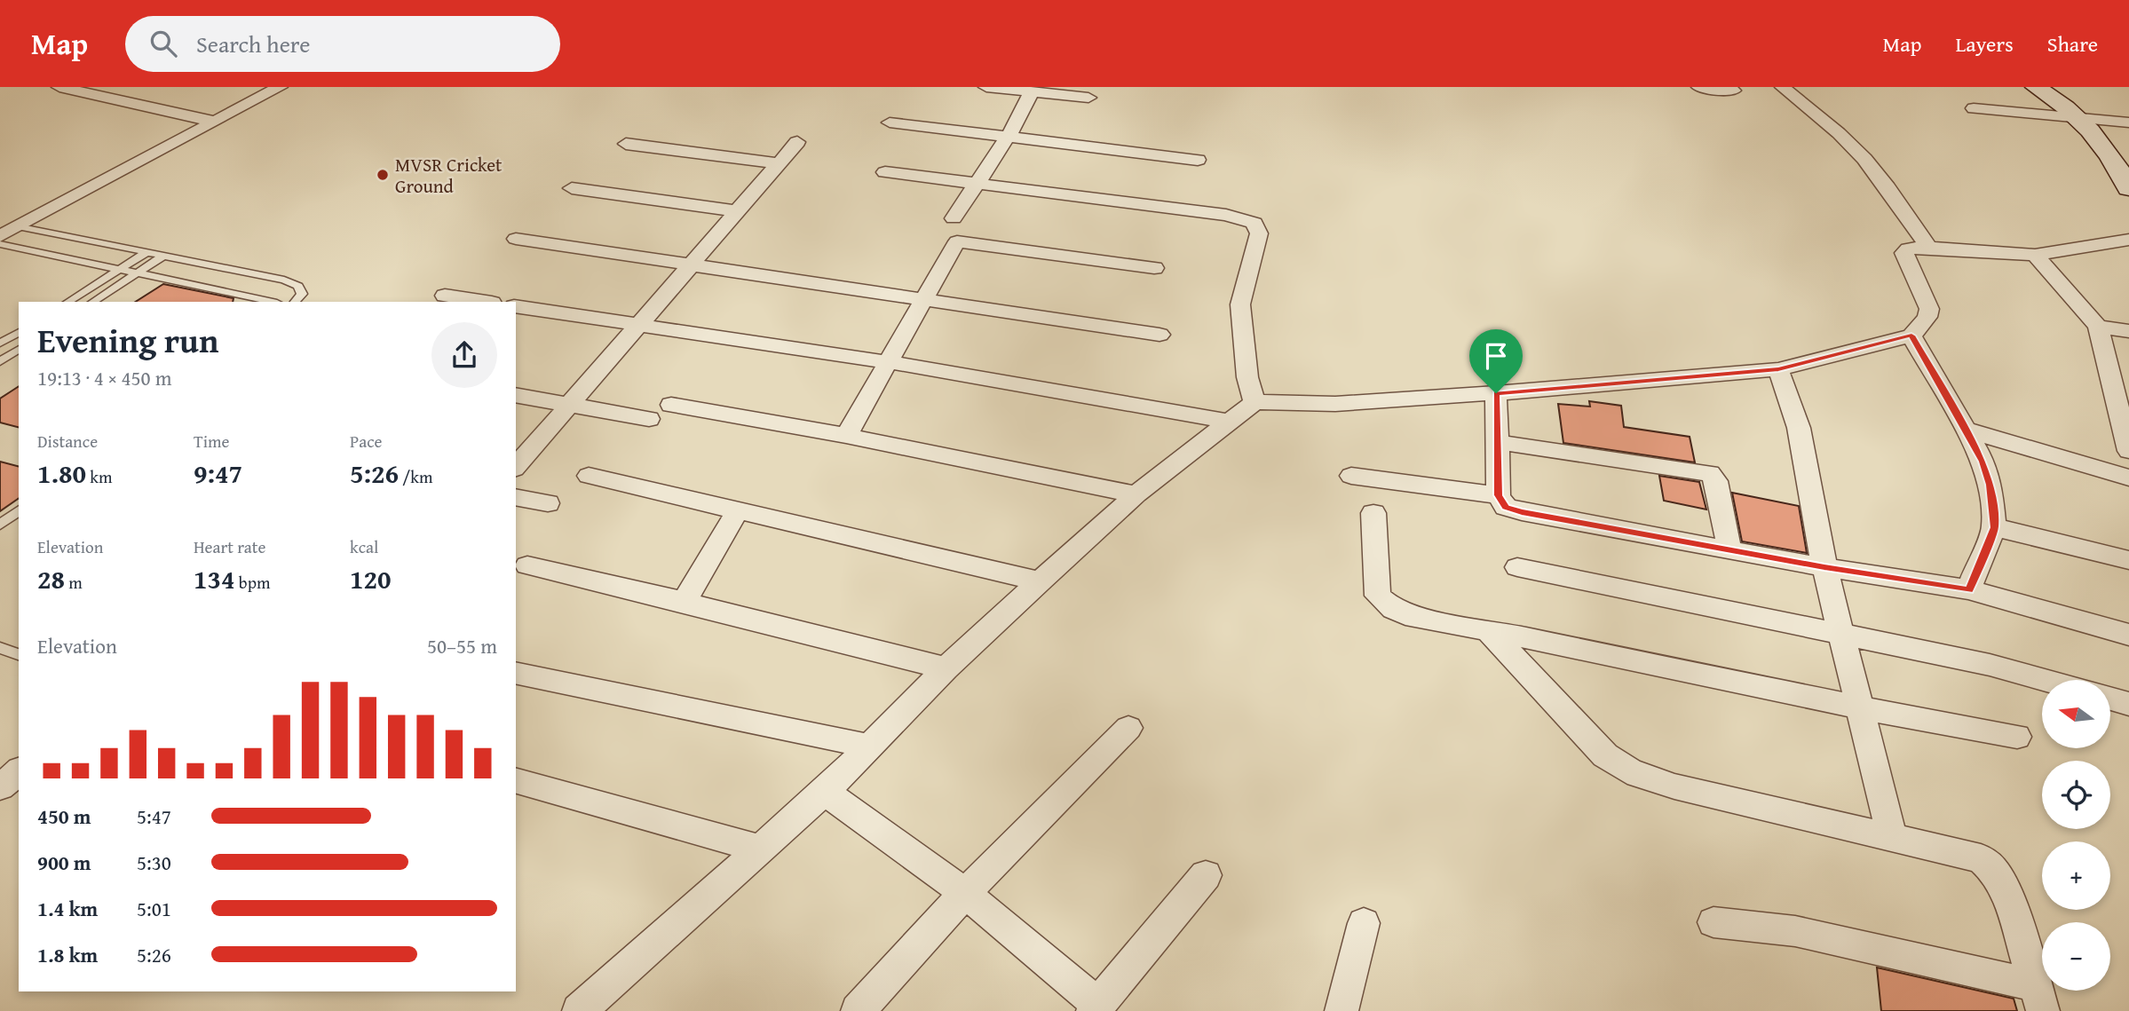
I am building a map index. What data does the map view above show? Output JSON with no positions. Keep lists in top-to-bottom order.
{
  "places": ["MVSR Cricket Ground"],
  "north": "left",
  "page": {
    "header": "Map",
    "search": "Search here",
    "nav": ["Map", "Layers", "Share"],
    "heading": ["Evening run", "19:13 · 4 × 450 m"],
    "stats": [
      ["Distance", "1.80 km"],
      ["Time", "9:47"],
      ["Pace", "5:26 /km"],
      ["Elevation", "28 m"],
      ["Heart rate", "134 bpm"],
      ["kcal", "120"]
    ],
    "chart": ["Elevation", "50–55 m"],
    "map_buttons": ["+", "−"],
    "list": [
      {
        "name": "450 m",
        "note": "5:47"
      },
      {
        "name": "900 m",
        "note": "5:30"
      },
      {
        "name": "1.4 km",
        "note": "5:01"
      },
      {
        "name": "1.8 km",
        "note": "5:26"
      }
    ]
  }
}
